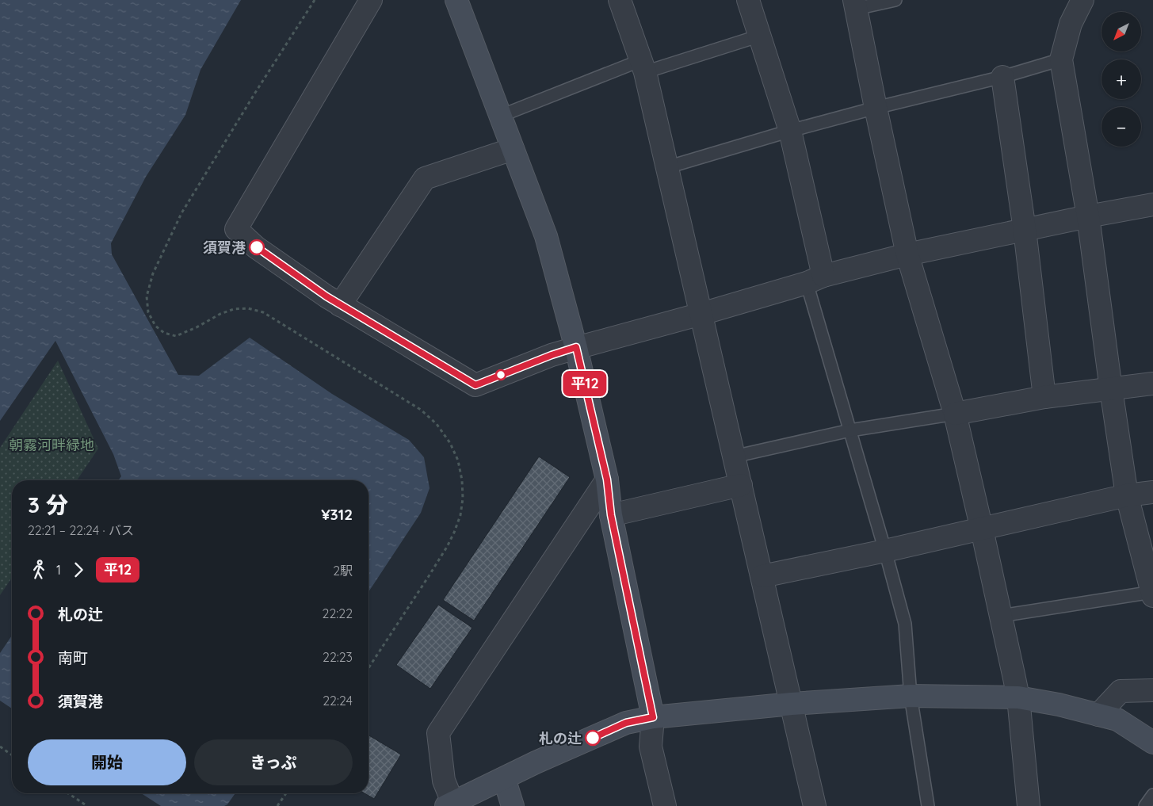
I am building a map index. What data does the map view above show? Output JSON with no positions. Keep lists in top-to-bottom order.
{
  "parks": ["朝霧河畔緑地"],
  "places": ["須賀港", "札の辻"],
  "lines": ["bus line 平12"],
  "north": "bottom left",
  "page": {
    "on_map": "平12",
    "map_buttons": ["+", "−"],
    "heading": ["3 分", "22:21 – 22:24 · バス", "¥312"],
    "legs": ["1", "平12", "2駅"],
    "list": [
      {
        "name": "札の辻",
        "value": "22:22"
      },
      {
        "name": "南町",
        "value": "22:23"
      },
      {
        "name": "須賀港",
        "value": "22:24"
      }
    ],
    "buttons": ["開始", "きっぷ"]
  }
}
